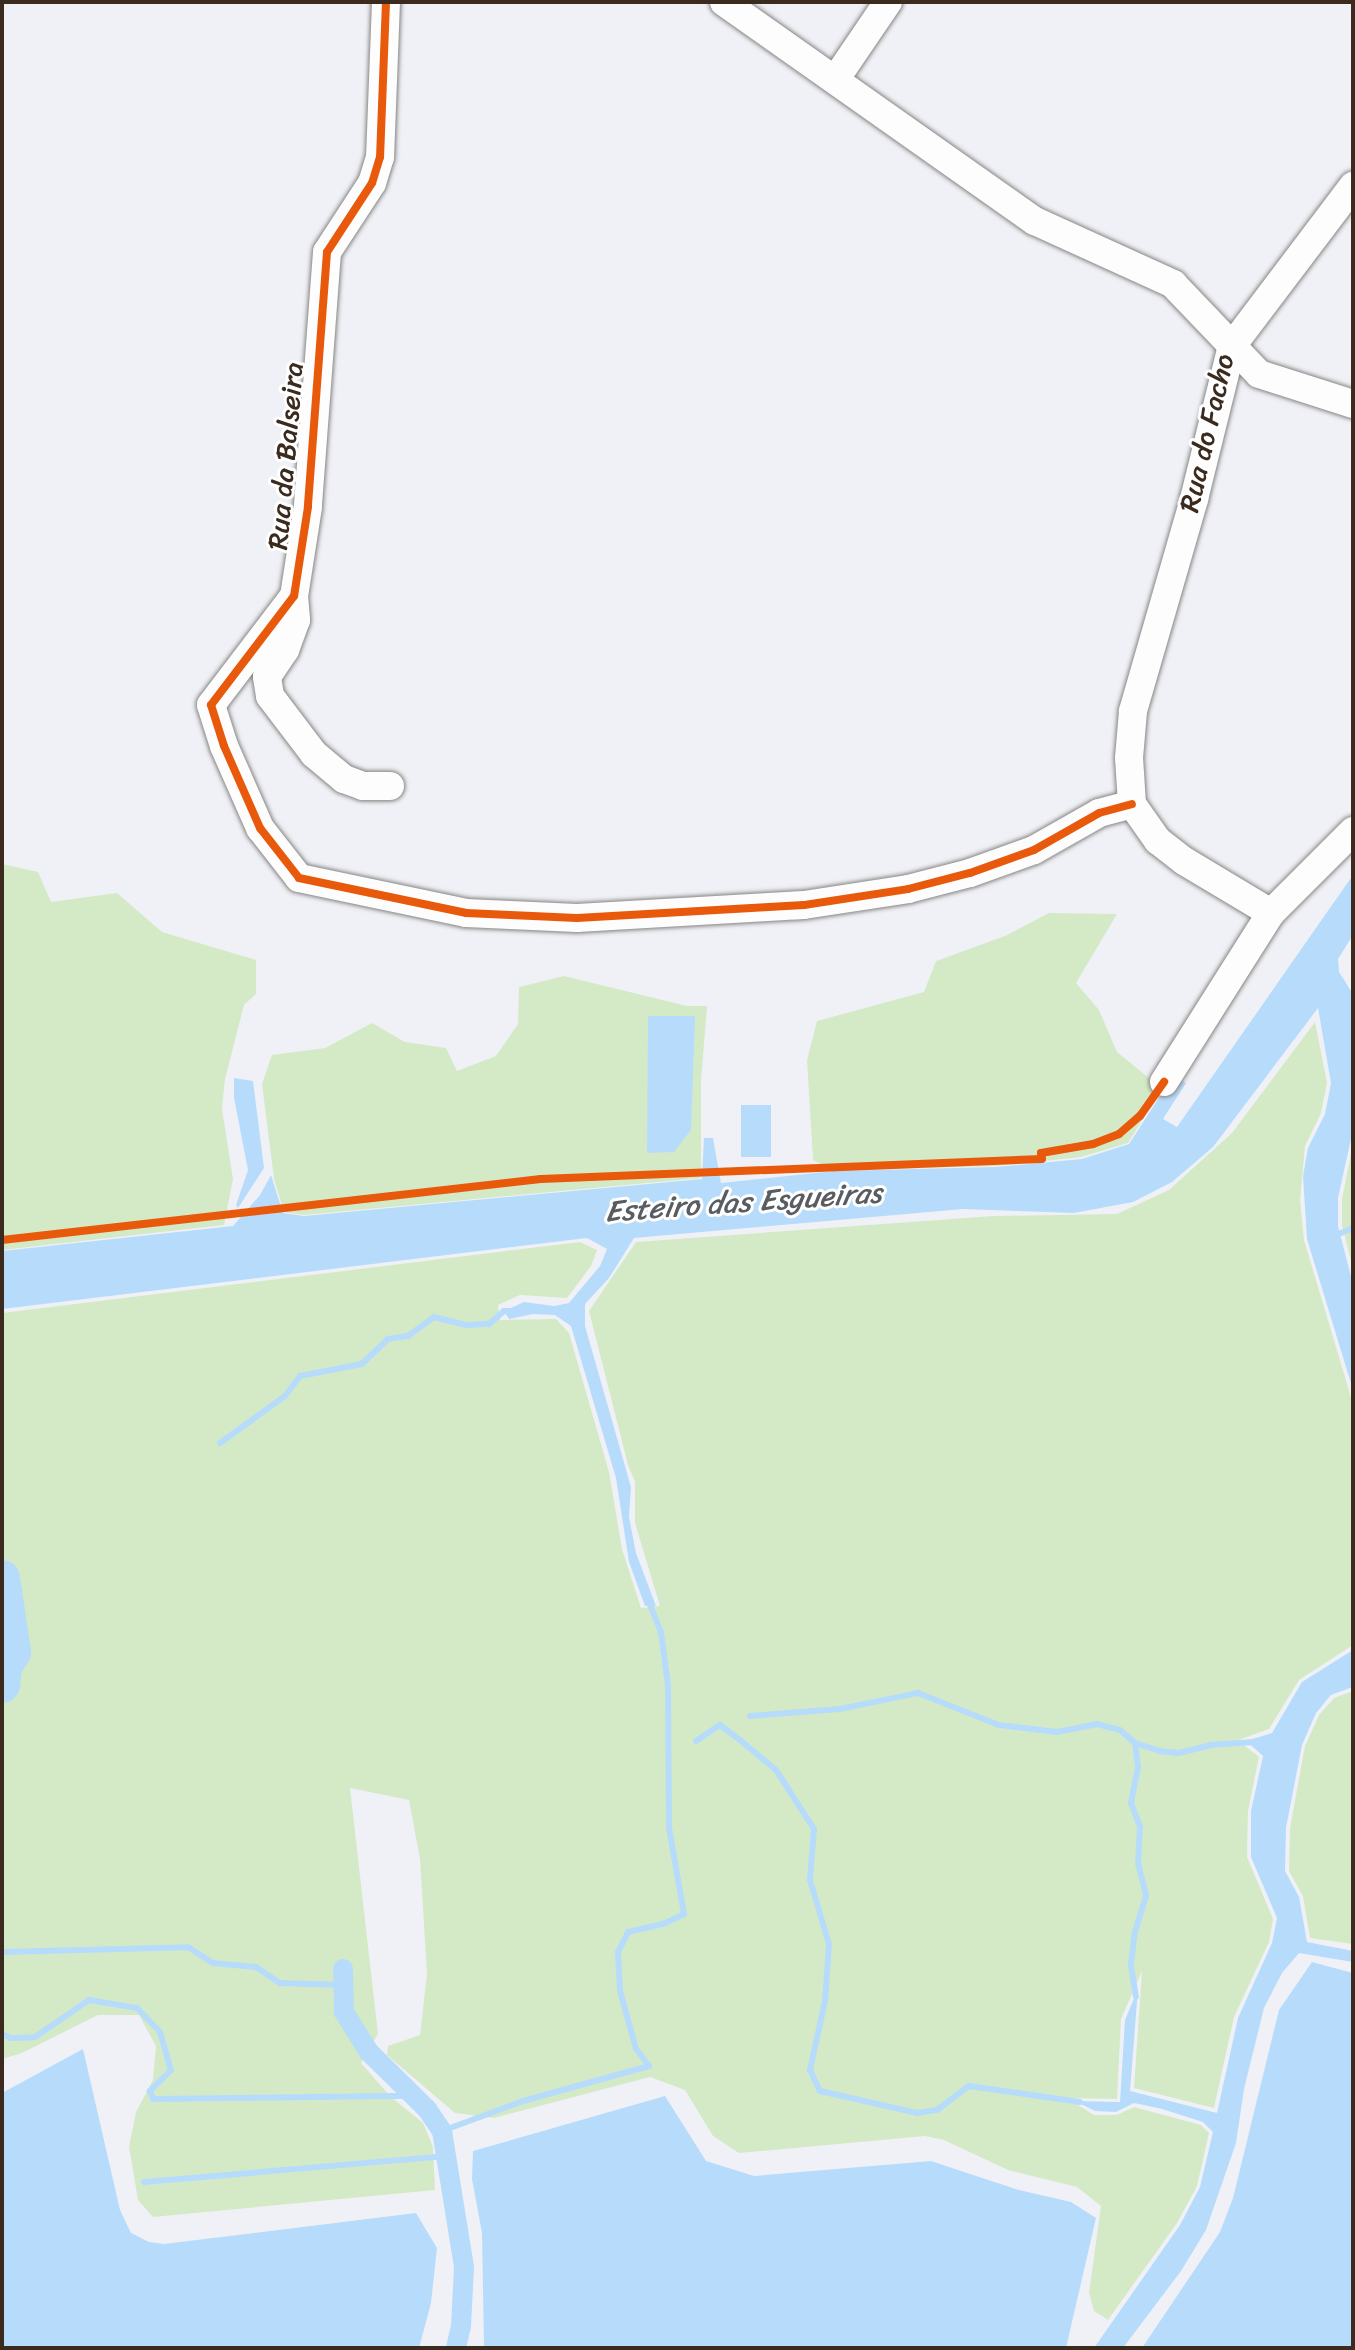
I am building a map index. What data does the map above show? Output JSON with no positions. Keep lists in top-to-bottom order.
{
  "streets": {
    "street": ["Rua do Facho", "Rua da Balseira"]
  },
  "crossings": [
    ["Rua do Facho", "Rua da Balseira"]
  ],
  "water": ["Esteiro das Esgueiras"]
}
